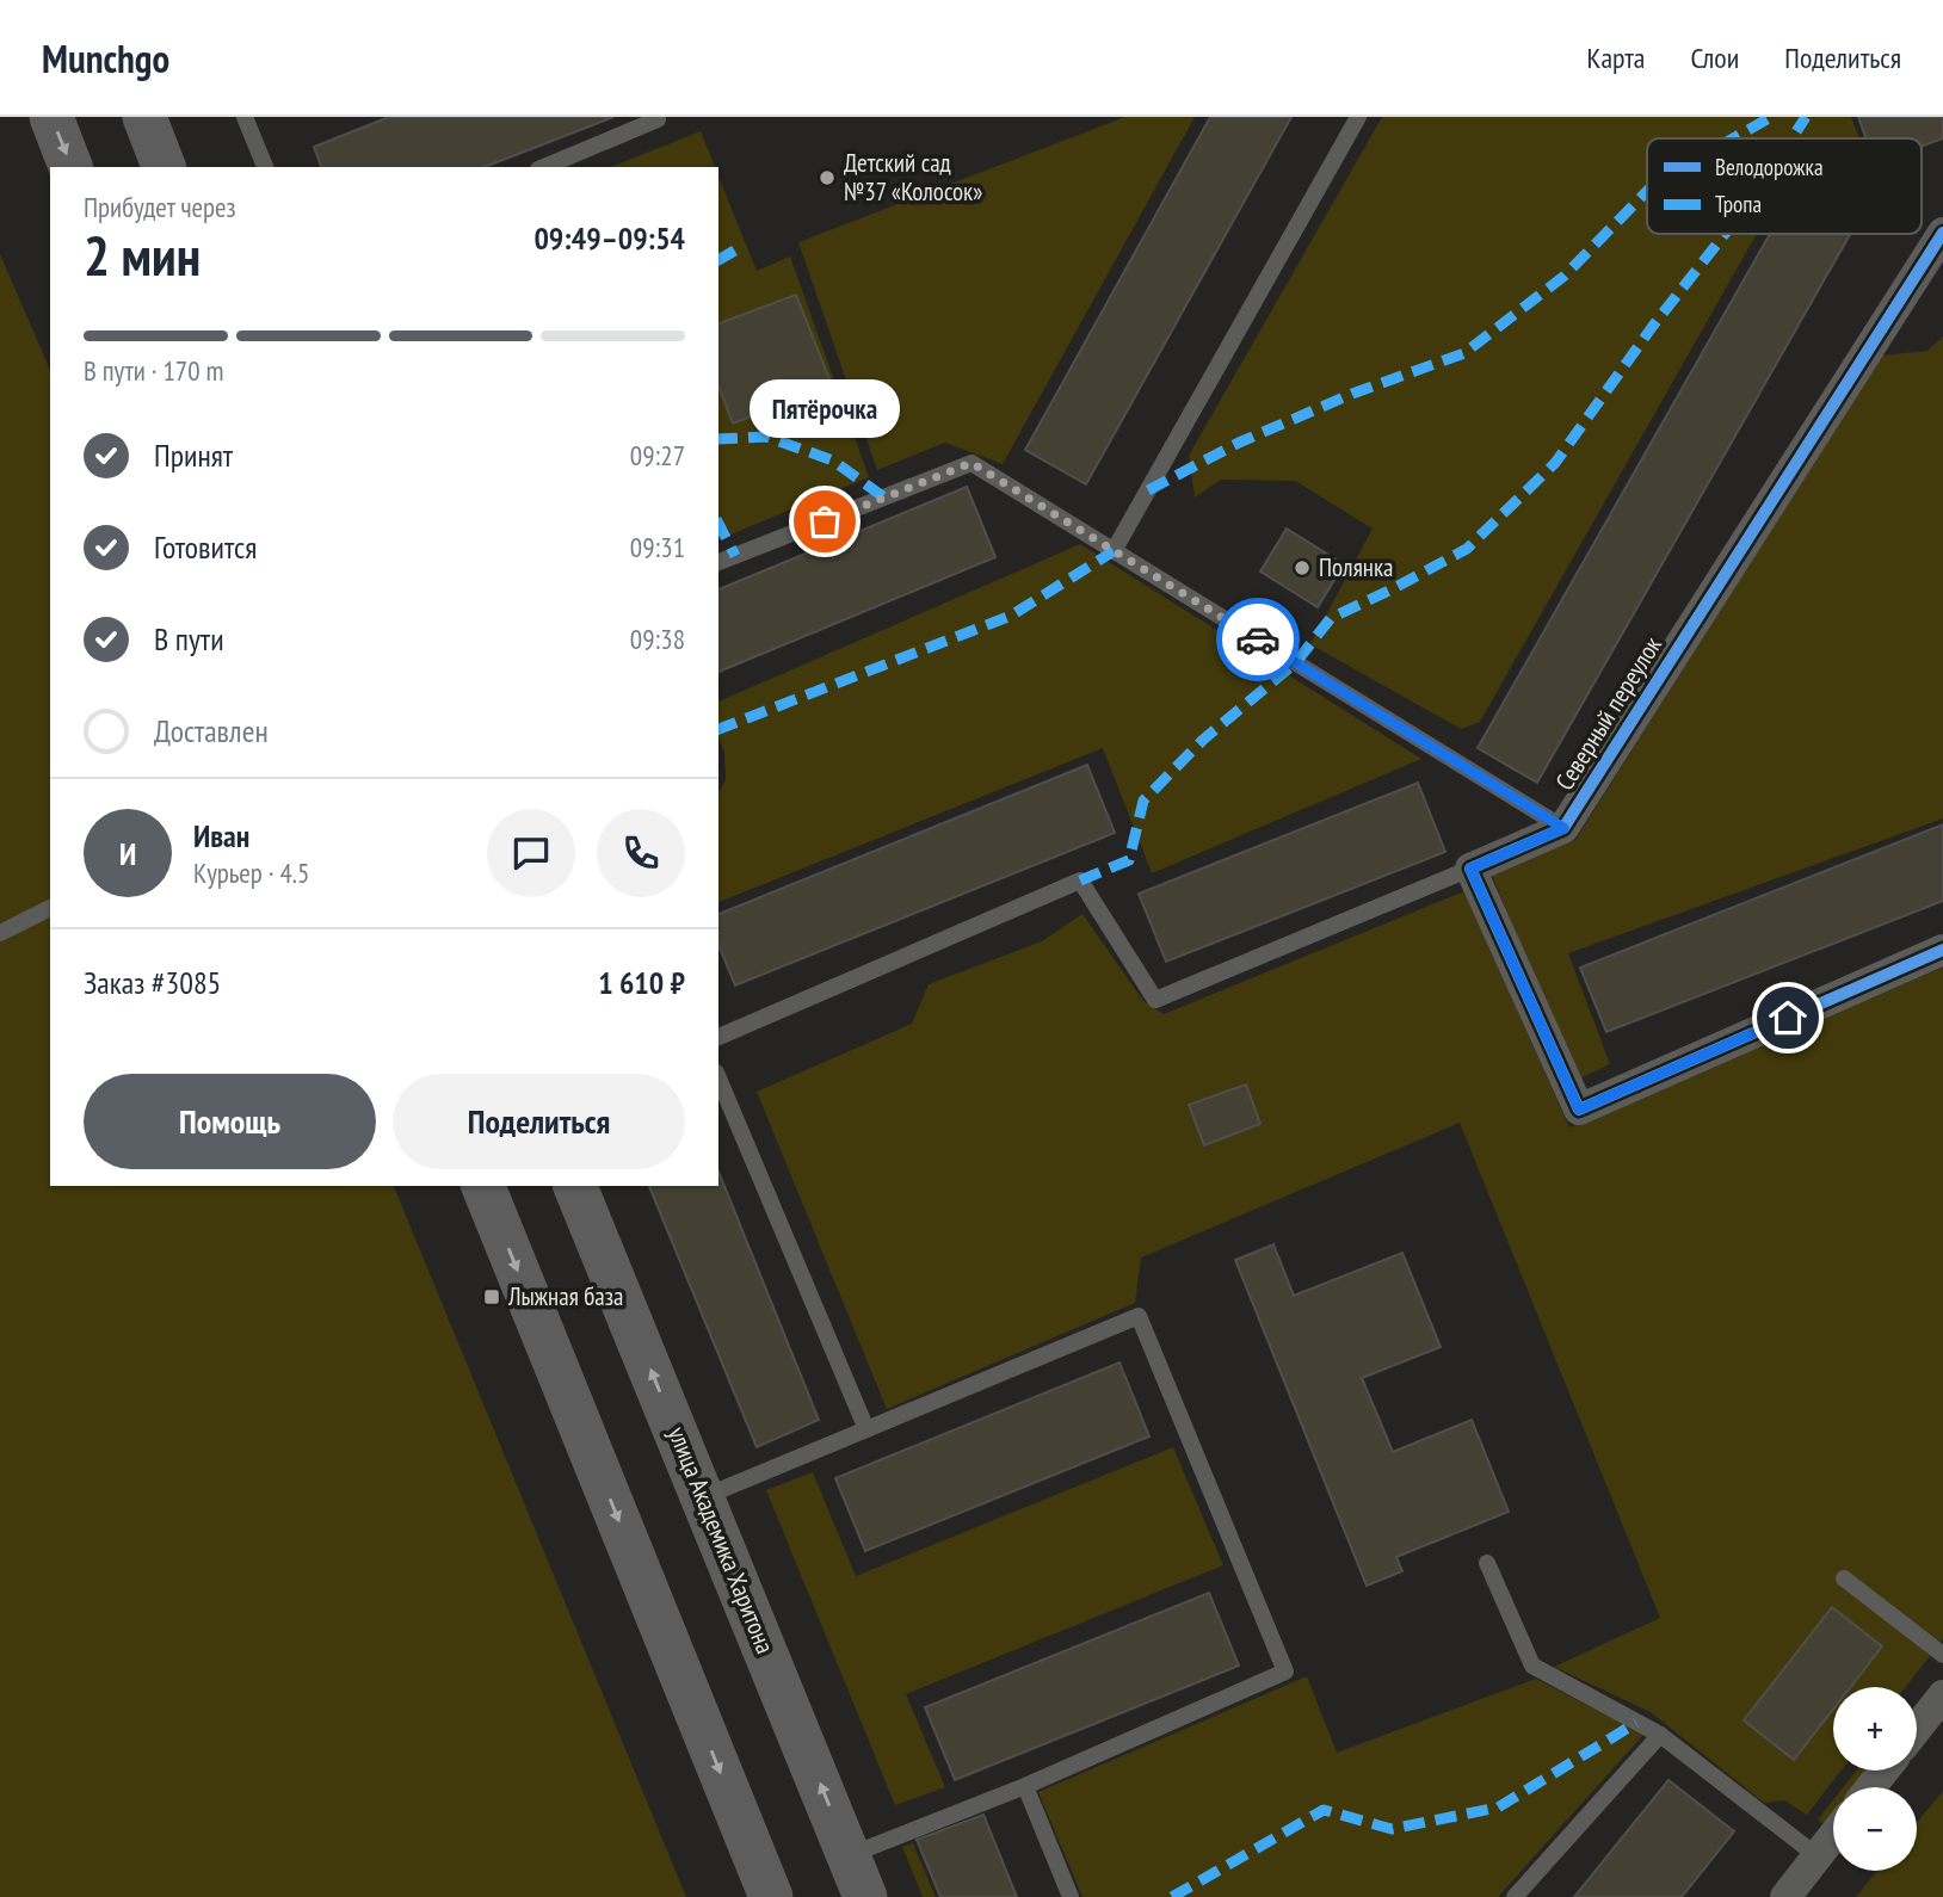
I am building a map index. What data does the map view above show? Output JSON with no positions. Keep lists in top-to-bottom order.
{
  "streets": {
    "main road": ["улица Академика Харитона"],
    "street": ["Северный переулок"]
  },
  "places": {
    "other": ["Детский сад №37 «Колосок»", "Пятёрочка", "Полянка"],
    "transit": ["Лыжная база"]
  },
  "legend": ["Велодорожка", "Тропа"],
  "page": {
    "header": "Munchgo",
    "nav": ["Карта", "Слои", "Поделиться"],
    "heading": ["2 мин", "Прибудет через", "09:49–09:54"],
    "panel": [
      "Иван",
      "Курьер · 4.5",
      "Заказ #3085",
      "1 610 ₽"
    ],
    "bar": "В пути · 170 m",
    "bubble": "Пятёрочка",
    "list": [
      ["Принят", "09:27"],
      ["Готовится", "09:31"],
      ["В пути", "09:38"],
      "Доставлен"
    ],
    "round": "И",
    "buttons": ["Помощь", "Поделиться"],
    "map_buttons": ["+", "−"]
  }
}
